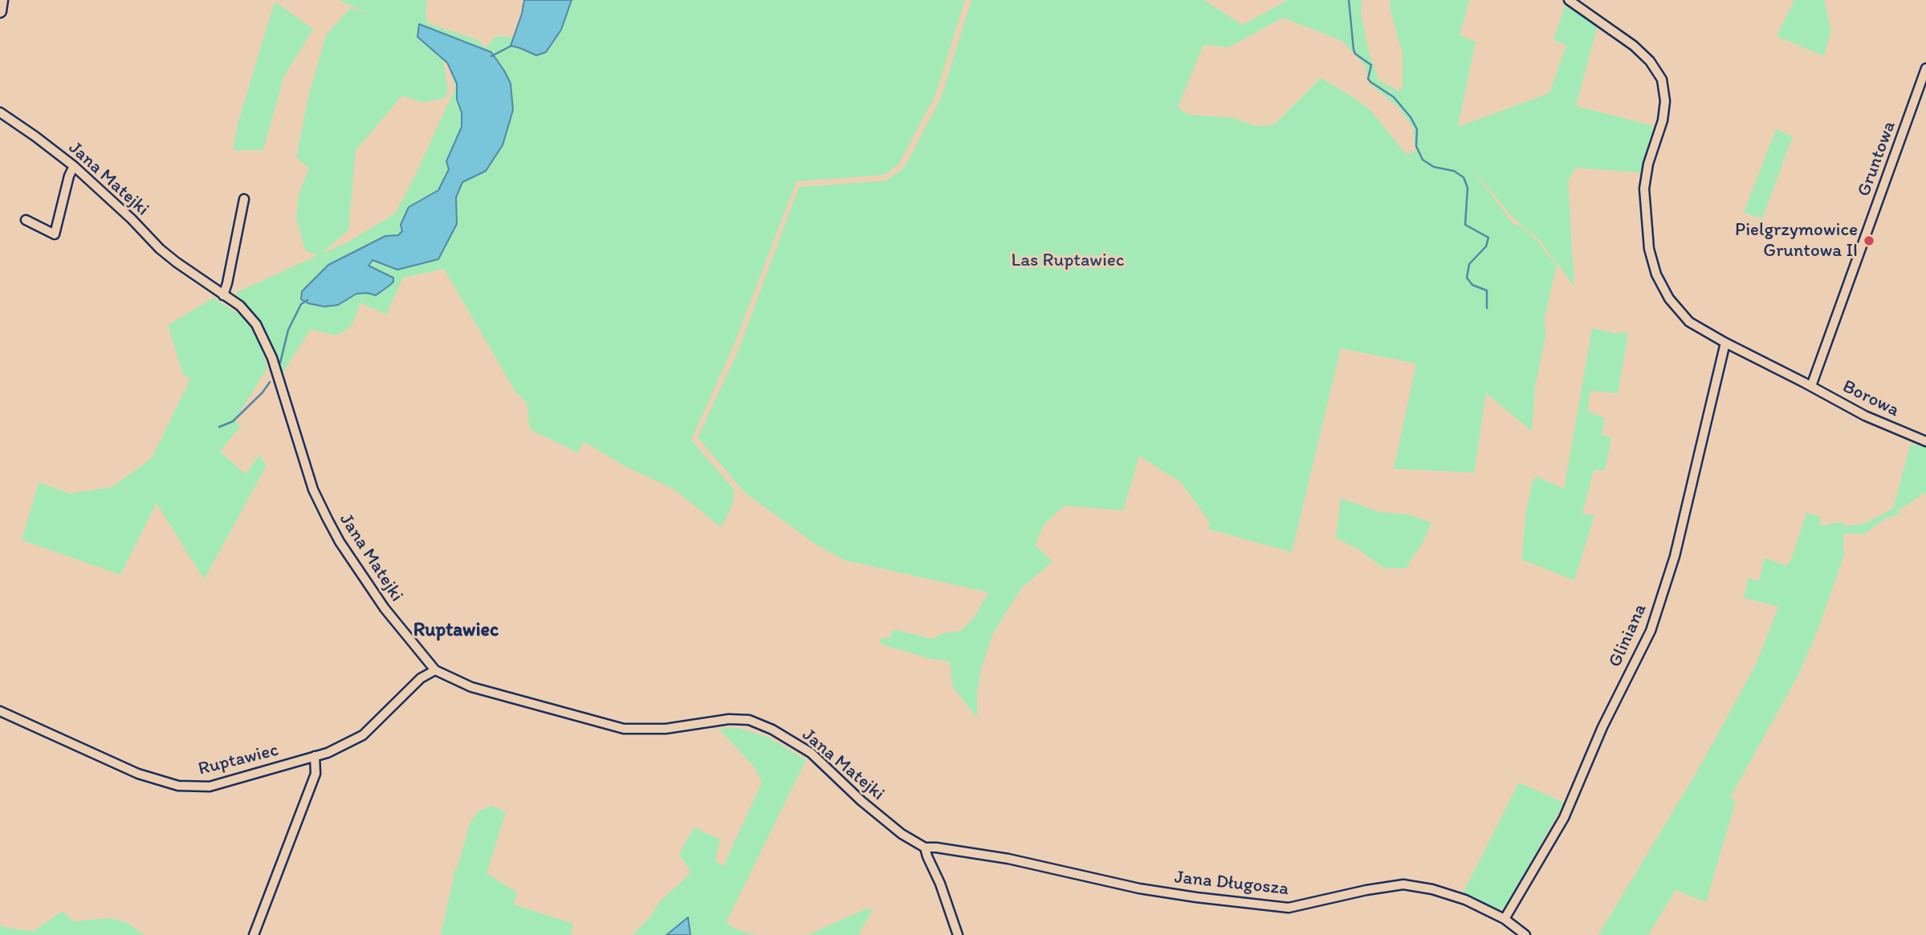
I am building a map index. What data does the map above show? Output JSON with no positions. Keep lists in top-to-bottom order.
{
  "streets": {
    "street": [
      "Gruntowa",
      "Jana Matejki",
      "Borowa",
      "Gliniana",
      "Ruptawiec",
      "Jana Długosza"
    ]
  },
  "crossings": [
    ["Gruntowa", "Borowa"],
    ["Jana Matejki", "Ruptawiec"],
    ["Jana Matejki", "Jana Długosza"],
    ["Borowa", "Gliniana"],
    ["Gliniana", "Jana Długosza"]
  ],
  "districts": ["Ruptawiec"],
  "parks": ["Las Ruptawiec"],
  "places": ["Pielgrzymowice Gruntowa II"]
}
